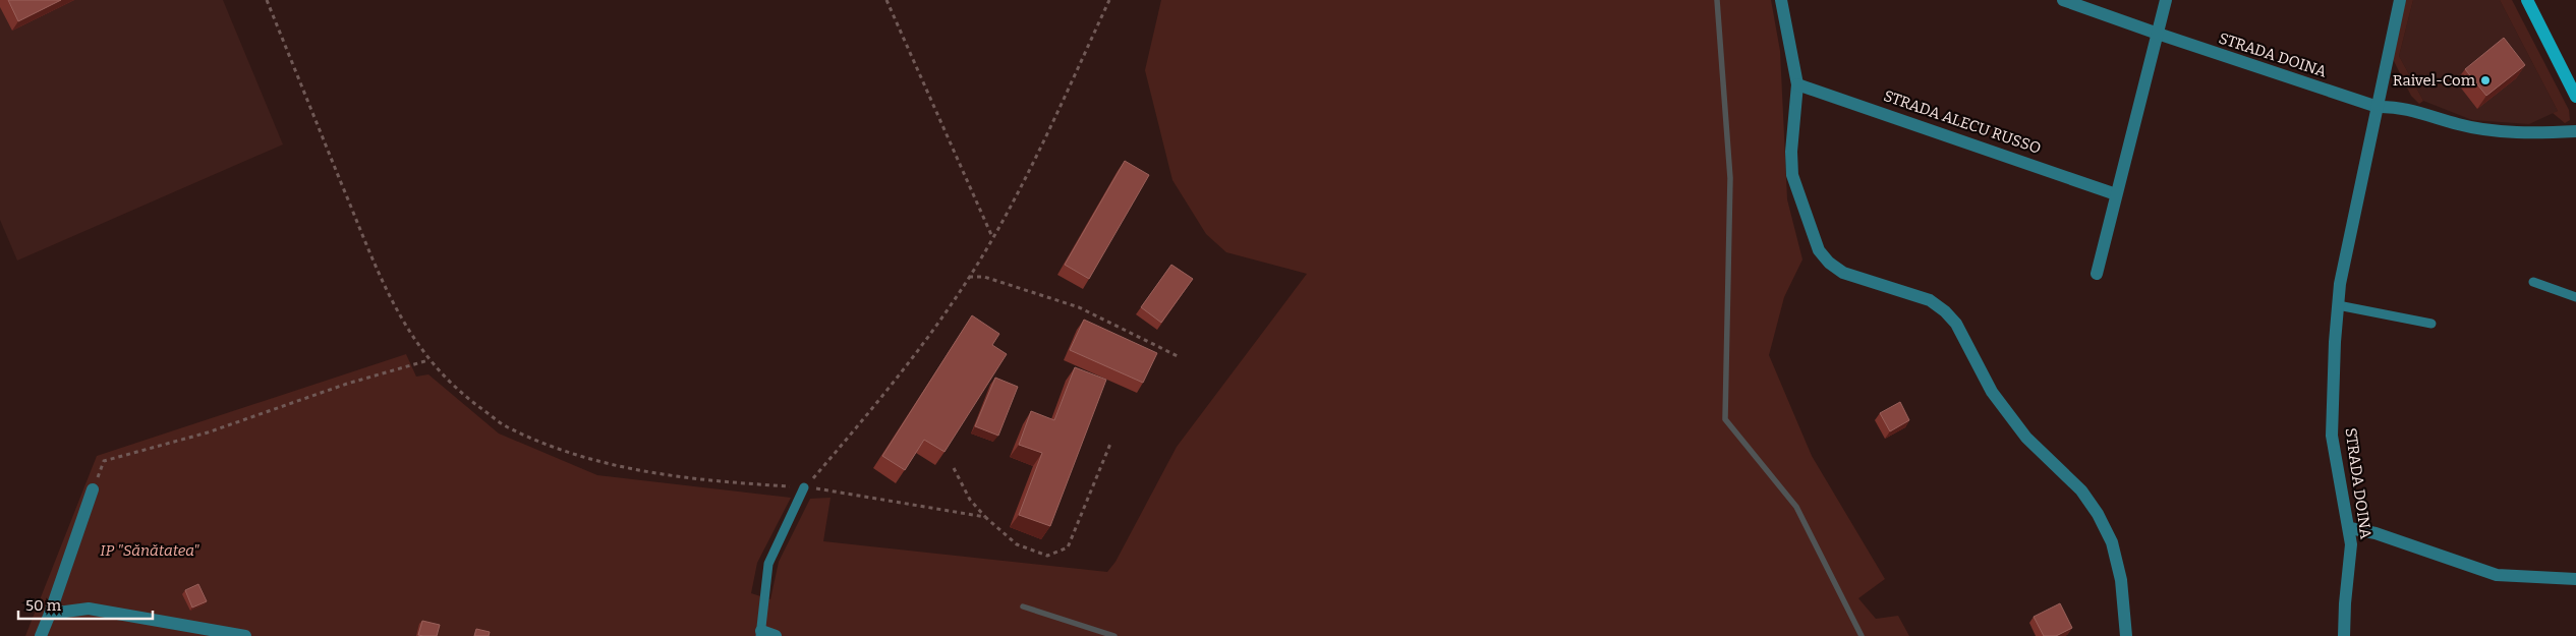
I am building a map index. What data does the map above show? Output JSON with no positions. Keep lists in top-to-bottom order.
{
  "streets": {
    "street": ["STRADA DOINA", "STRADA ALECU RUSSO"]
  },
  "parks": ["IP \"Sănătatea\""],
  "places": ["Raivel-Com"],
  "scale_bar": "50 m"
}
